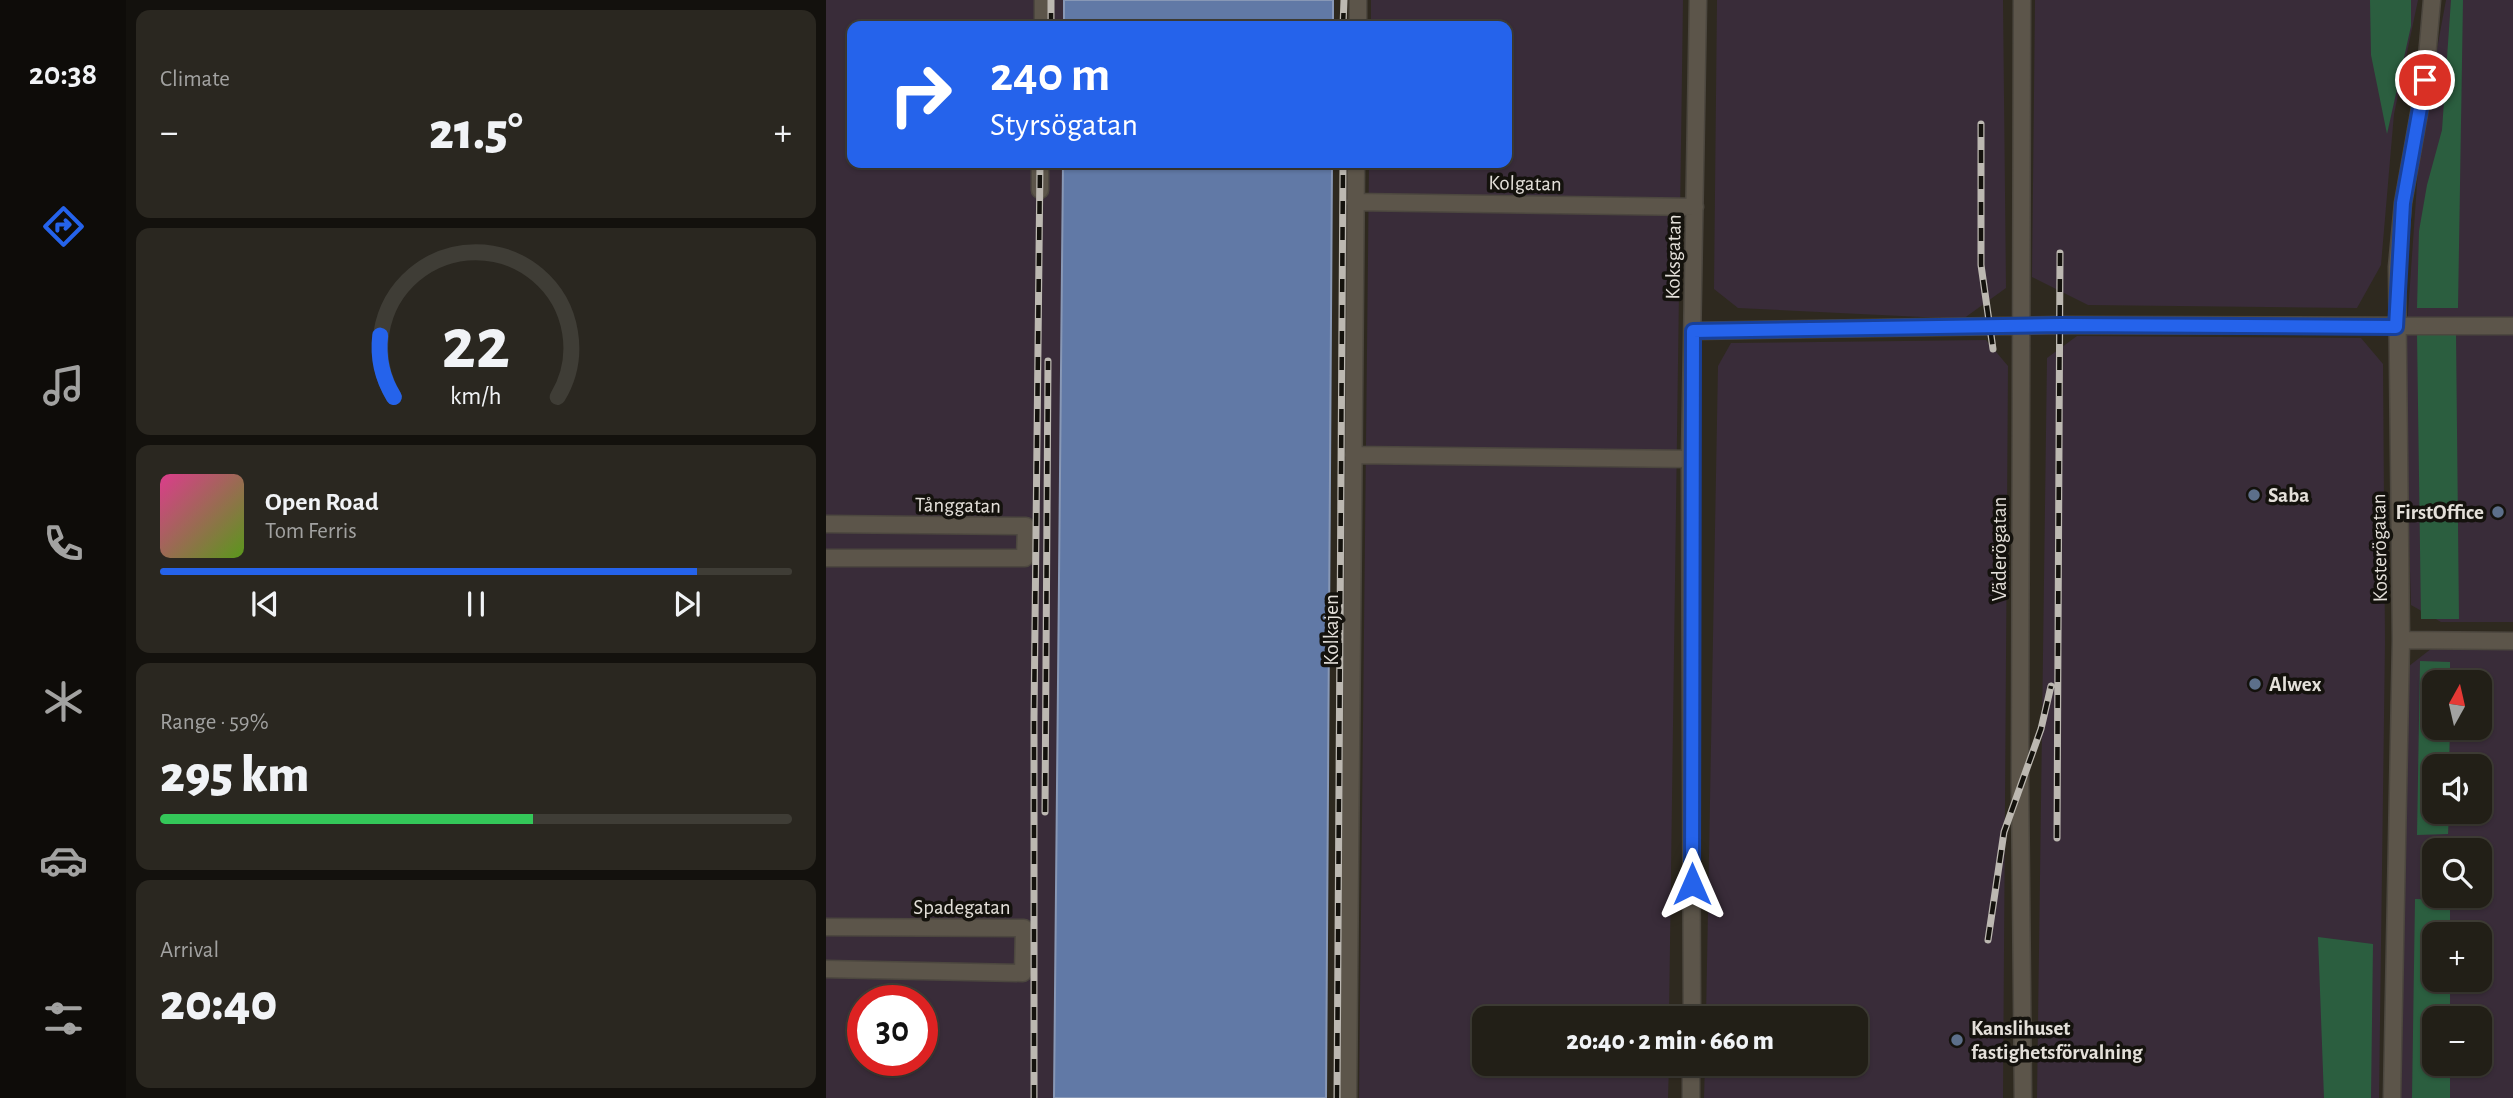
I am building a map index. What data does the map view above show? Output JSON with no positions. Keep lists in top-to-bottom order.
{
  "streets": {
    "street": [
      "Kolgatan",
      "Koksgatan",
      "Tånggatan",
      "Kosterögatan",
      "Väderögatan",
      "Kolkajen",
      "Spadegatan"
    ]
  },
  "crossings": [
    ["Kolgatan", "Koksgatan"],
    ["Kolgatan", "Kolkajen"]
  ],
  "places": [
    "Saba",
    "FirstOffice",
    "Alwex",
    "Kanslihuset fastighetsförvalning"
  ],
  "north": "top",
  "page": {
    "tabs": "20:38",
    "tile": [
      "Climate",
      ["Range · 59%", "295 km"],
      ["Arrival", "20:40"]
    ],
    "turn": ["240 m", "Styrsögatan"],
    "heat": ["−", "21.5°", "+"],
    "song": ["Open Road", "Tom Ferris"],
    "map_buttons": ["+", "−"],
    "limit": "30",
    "trip": "20:40 · 2 min · 660 m",
    "gauge": ["22", "km/h"]
  }
}
